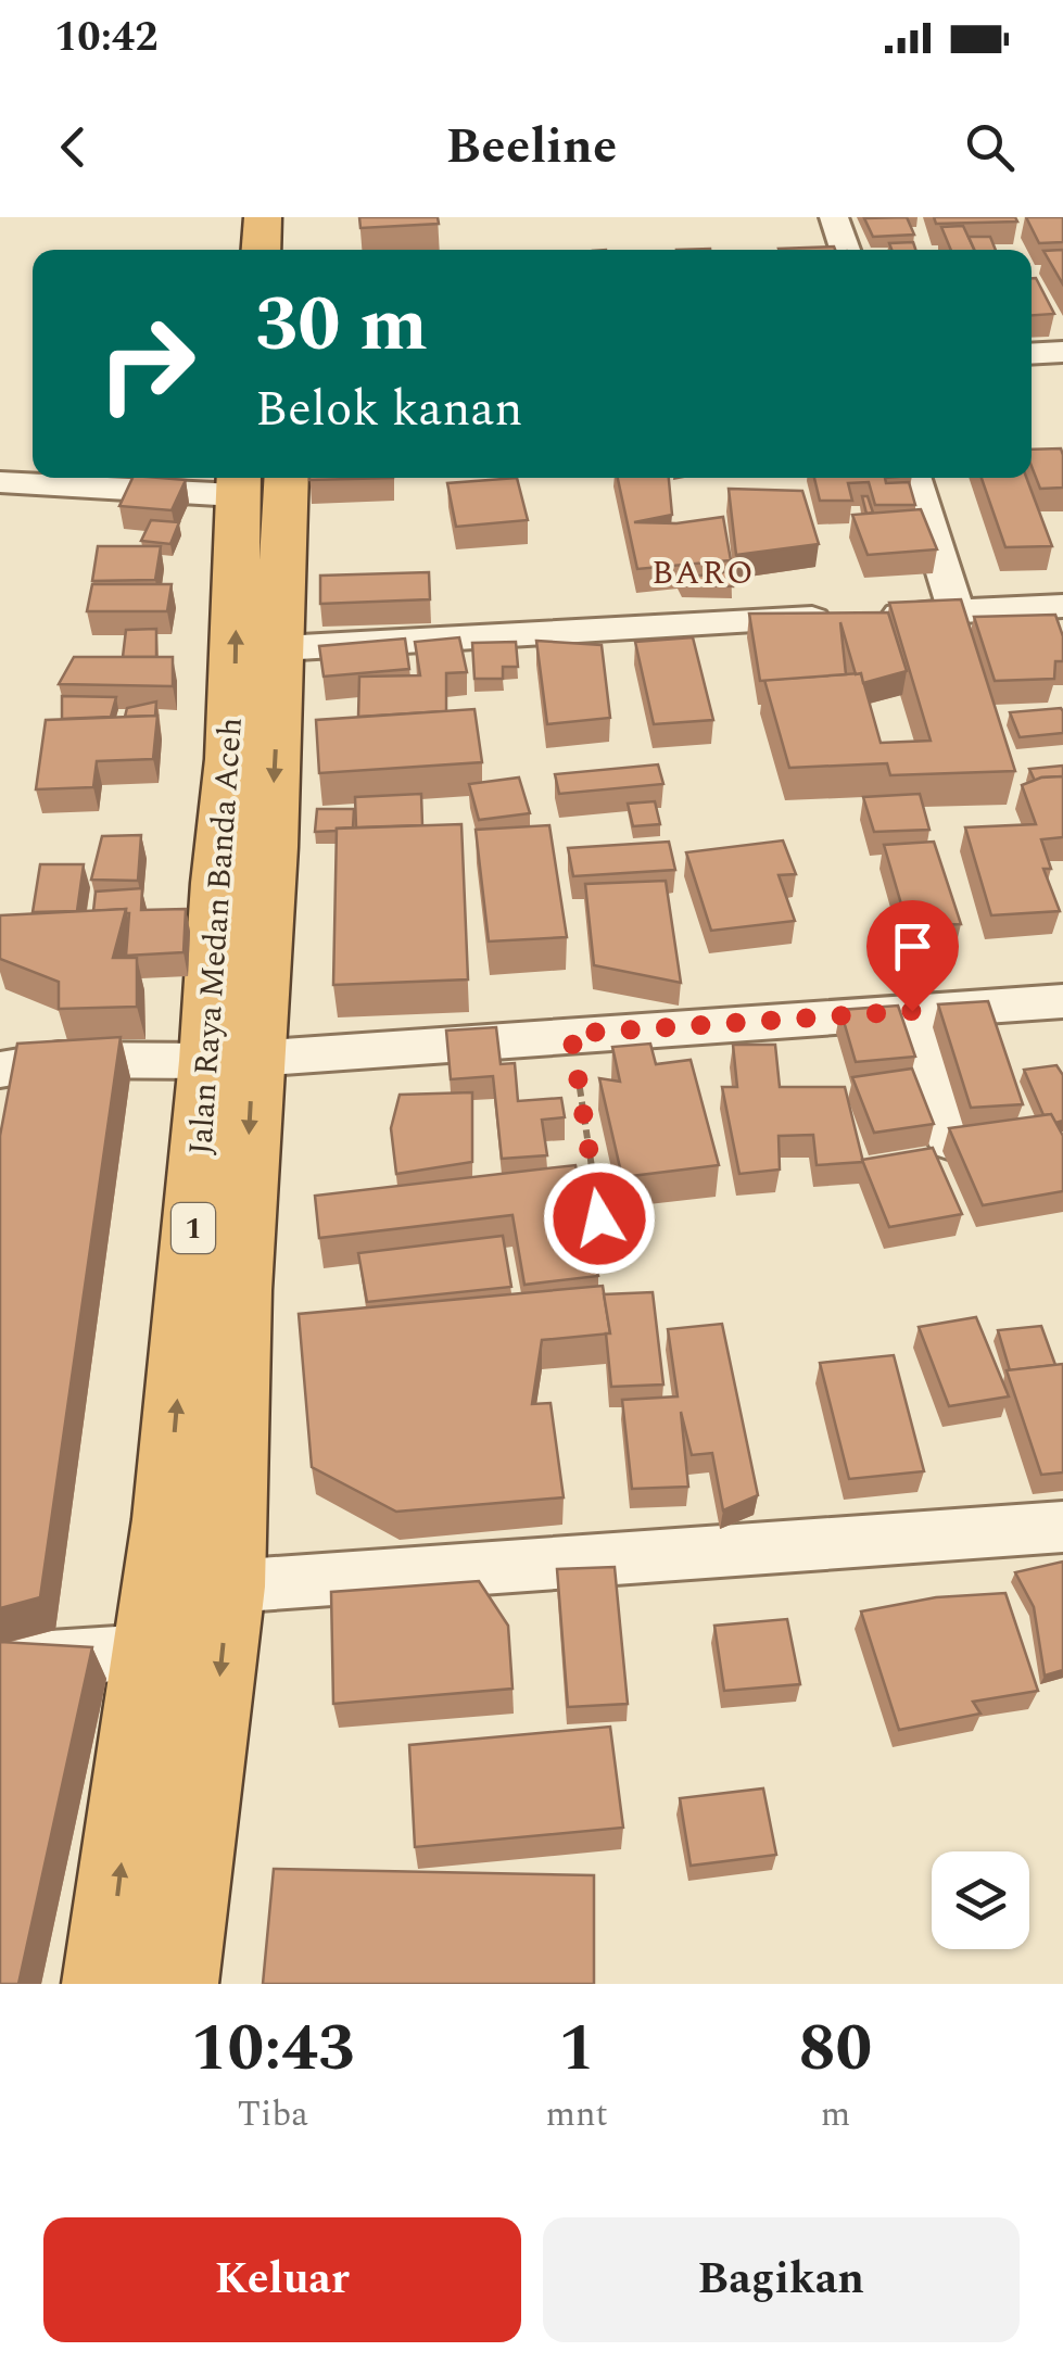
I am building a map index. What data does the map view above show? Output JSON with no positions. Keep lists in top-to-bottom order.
{
  "streets": {
    "highway": ["Jalan Raya Medan Banda Aceh", "1"]
  },
  "districts": ["BARO"],
  "page": {
    "status": "10:42",
    "header": "Beeline",
    "turn": ["30 m", "Belok kanan"],
    "eta": [
      "10:43",
      "Tiba",
      "1",
      "mnt",
      "80",
      "m"
    ],
    "buttons": ["Keluar", "Bagikan"]
  }
}
